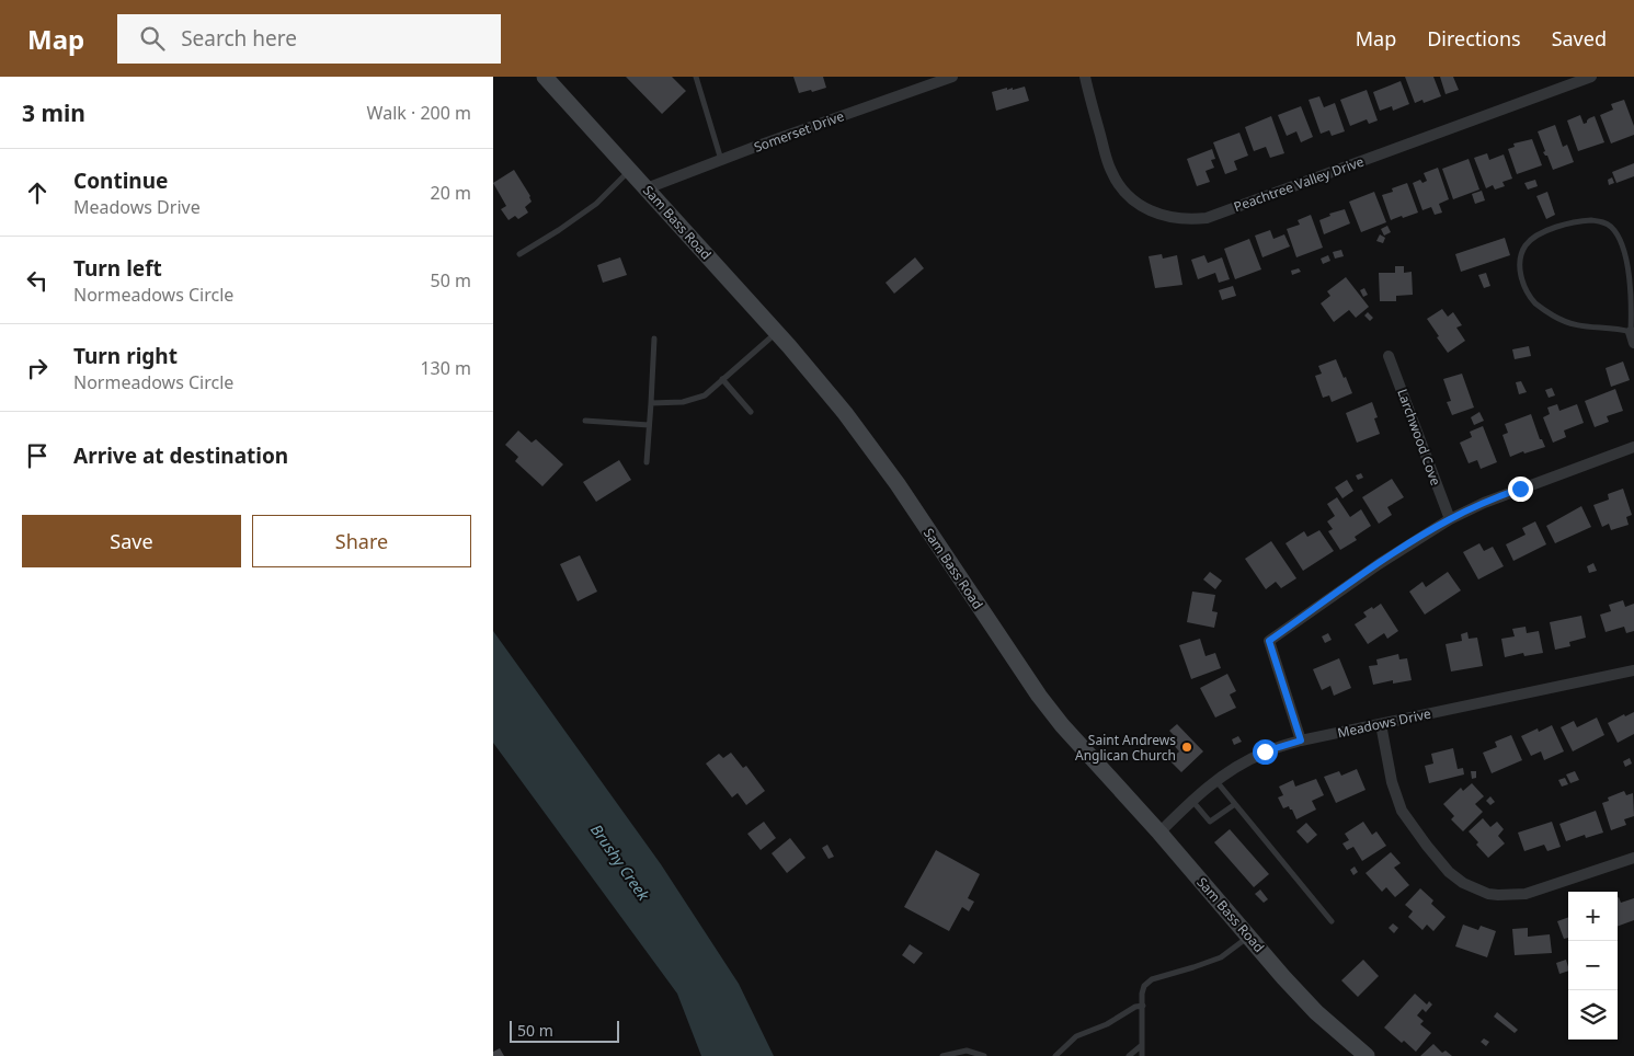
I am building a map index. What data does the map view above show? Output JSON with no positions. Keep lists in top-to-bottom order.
{
  "streets": {
    "main road": ["Sam Bass Road"],
    "street": [
      "Somerset Drive",
      "Peachtree Valley Drive",
      "Larchwood Cove",
      "Meadows Drive"
    ]
  },
  "crossings": [
    ["Somerset Drive", "Sam Bass Road"],
    ["Sam Bass Road", "Meadows Drive"]
  ],
  "water": ["Brushy Creek"],
  "places": ["Saint Andrews Anglican Church"],
  "scale_bar": "50 m",
  "page": {
    "header": "Map",
    "search": "Search here",
    "nav": ["Map", "Directions", "Saved"],
    "heading": ["3 min", "Walk · 200 m"],
    "list": [
      ["Continue", "Meadows Drive", "20 m"],
      ["Turn left", "Normeadows Circle", "50 m"],
      ["Turn right", "Normeadows Circle", "130 m"],
      "Arrive at destination"
    ],
    "buttons": ["Save", "Share"],
    "map_buttons": ["+", "−"],
    "scale": "50 m"
  }
}
